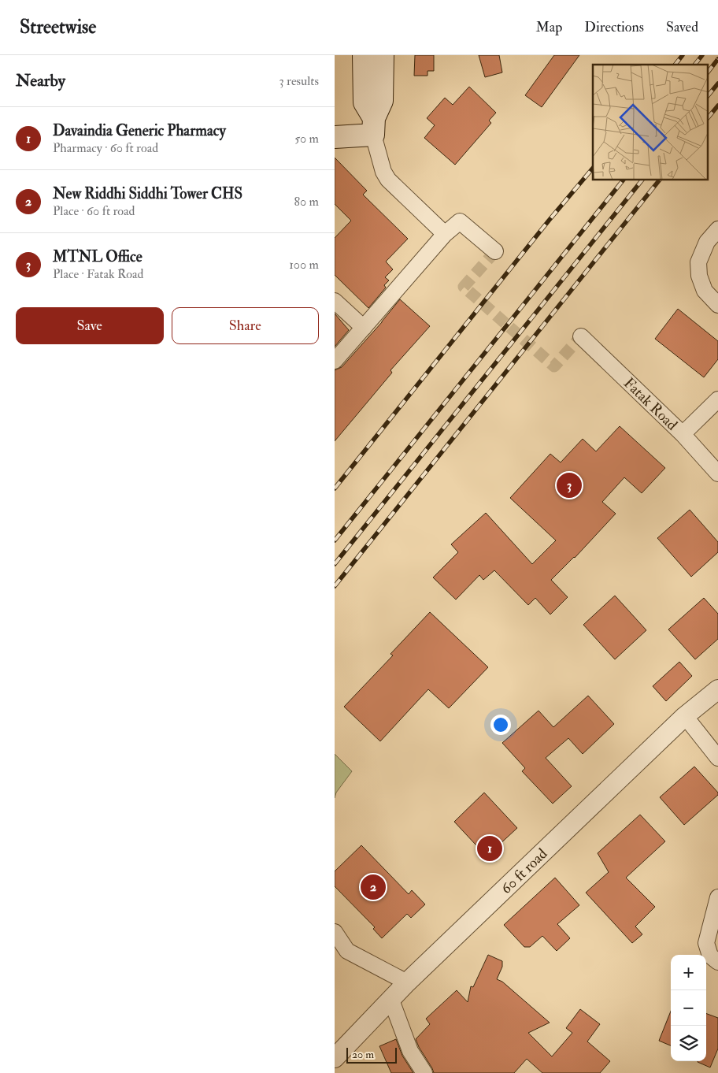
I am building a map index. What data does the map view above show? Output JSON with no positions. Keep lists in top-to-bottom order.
{
  "streets": {
    "street": ["Fatak Road", "60 ft road"]
  },
  "scale_bar": "20 m",
  "page": {
    "header": "Streetwise",
    "nav": ["Map", "Directions", "Saved"],
    "heading": ["Nearby", "3 results"],
    "list": [
      {
        "mark": "1",
        "name": "Davaindia Generic Pharmacy",
        "note": "Pharmacy · 60 ft road",
        "value": "50 m"
      },
      {
        "mark": "2",
        "name": "New Riddhi Siddhi Tower CHS",
        "note": "Place · 60 ft road",
        "value": "80 m"
      },
      {
        "mark": "3",
        "name": "MTNL Office",
        "note": "Place · Fatak Road",
        "value": "100 m"
      }
    ],
    "buttons": ["Save", "Share"],
    "pins": ["3", "1", "2"],
    "map_buttons": ["+", "−"],
    "scale": "20 m"
  }
}
